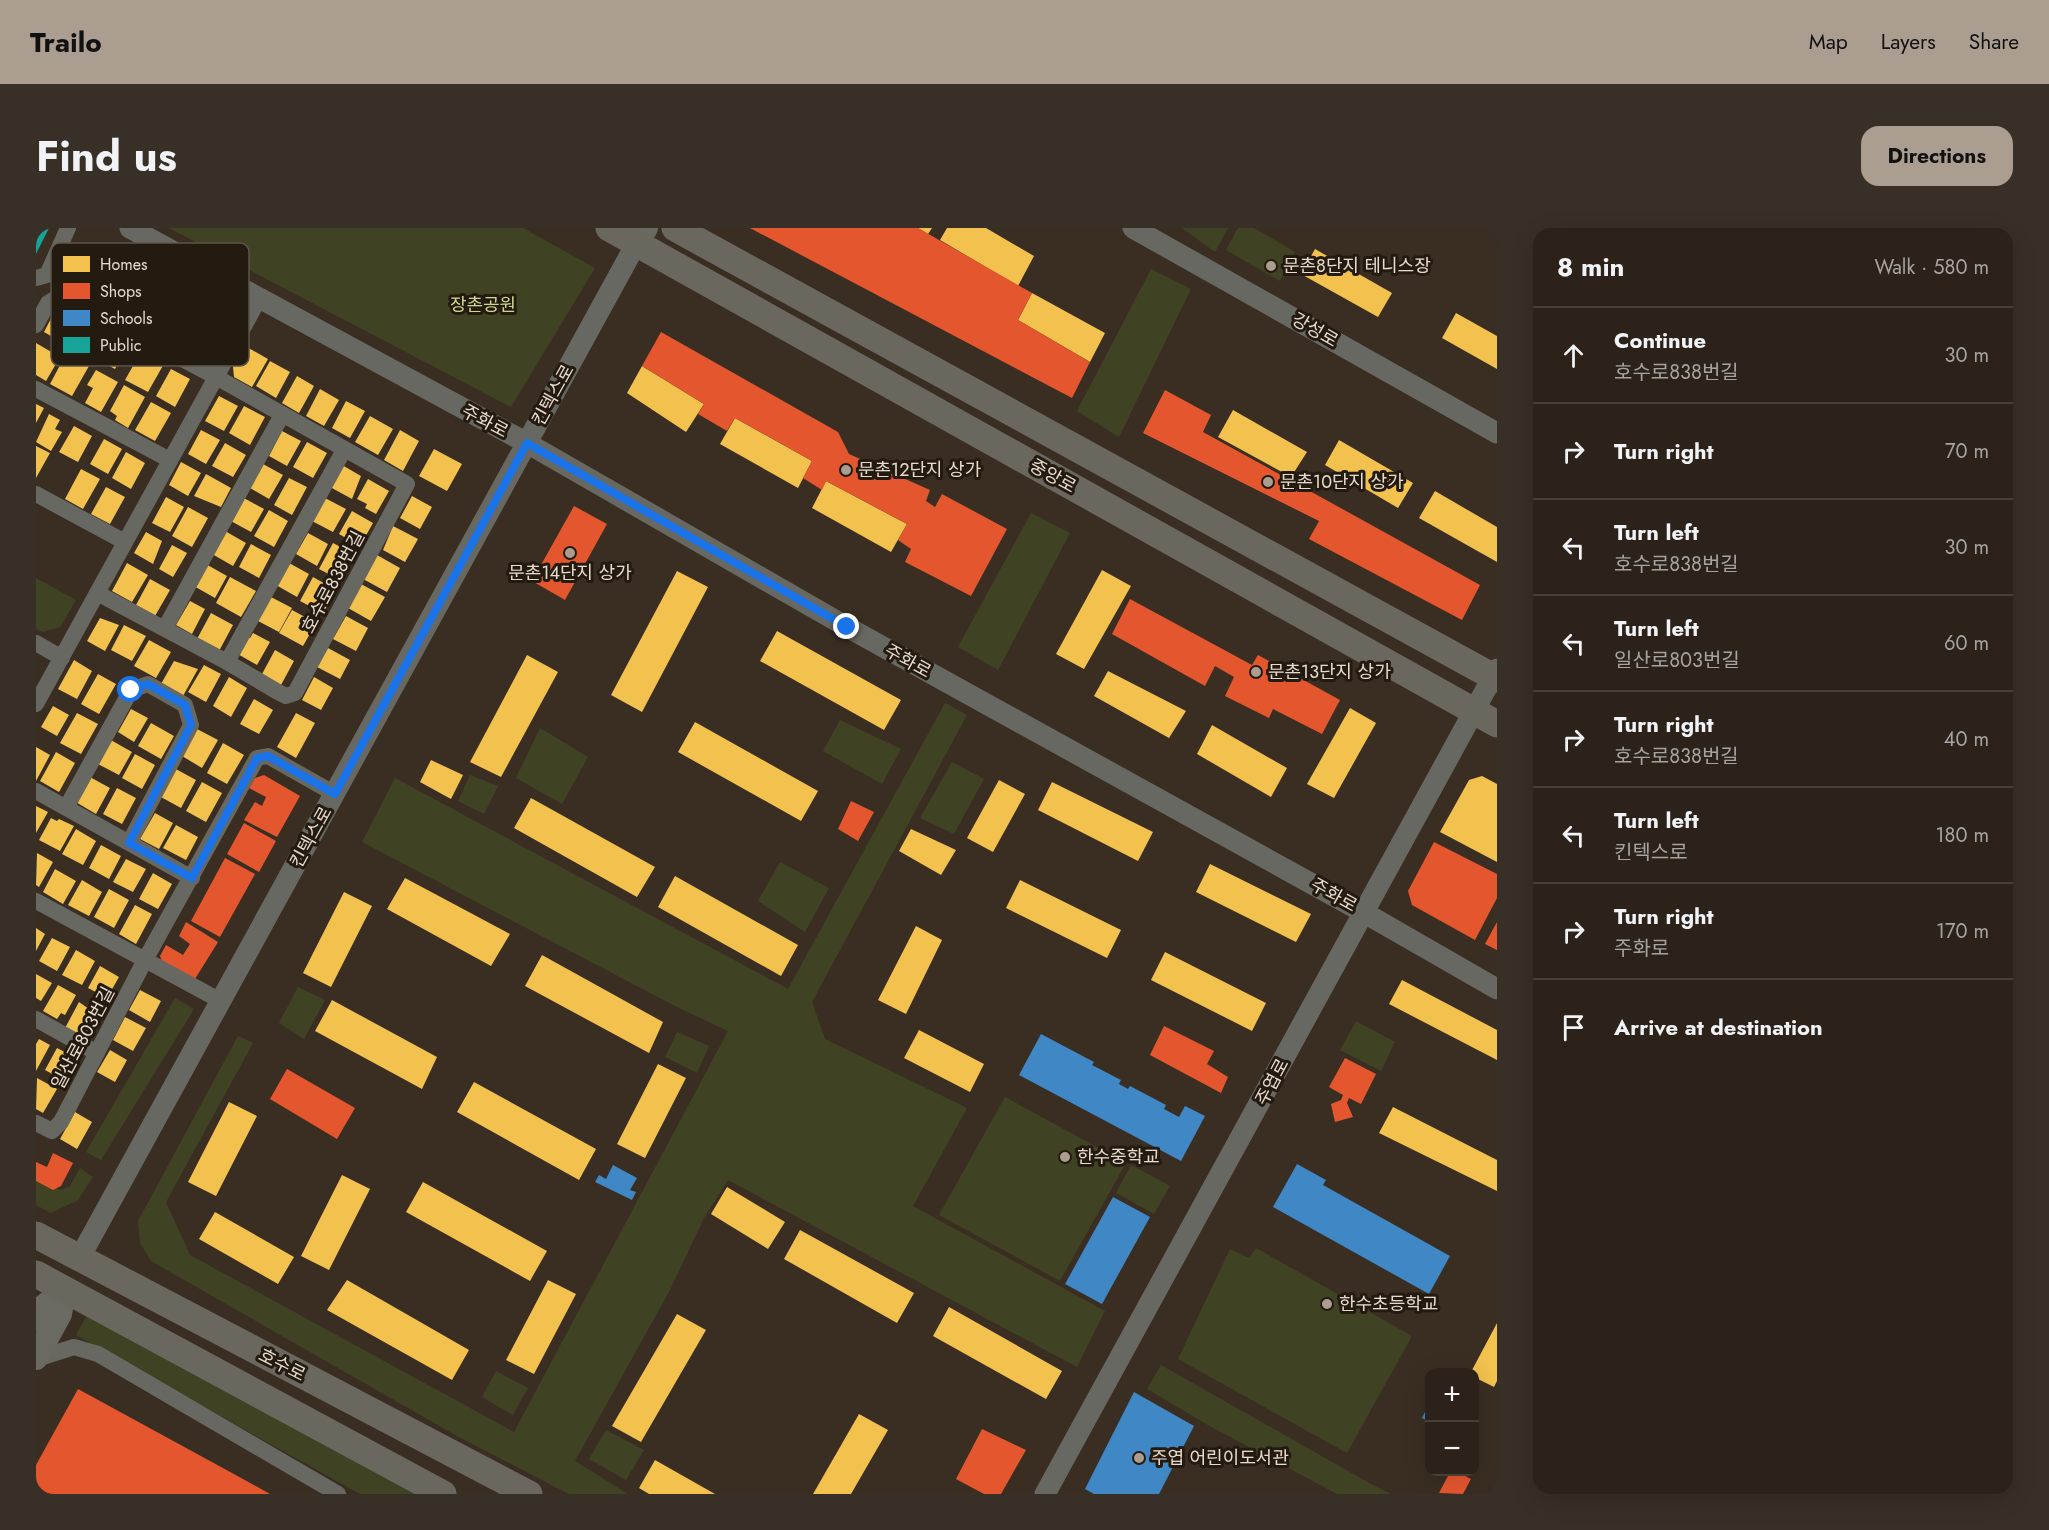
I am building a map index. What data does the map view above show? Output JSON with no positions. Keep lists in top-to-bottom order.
{
  "streets": {
    "main road": ["킨텍스로", "중앙로", "호수로"],
    "street": [
      "강성로",
      "주화로",
      "호수로838번길",
      "일산로803번길",
      "주엽로"
    ]
  },
  "crossings": [
    ["킨텍스로", "주화로"],
    ["킨텍스로", "중앙로"],
    ["킨텍스로", "일산로803번길"],
    ["킨텍스로", "호수로"],
    ["주화로", "주엽로"],
    ["중앙로", "주엽로"]
  ],
  "parks": ["장촌공원"],
  "places": [
    "문촌8단지 테니스장",
    "문촌12단지 상가",
    "문촌10단지 상가",
    "문촌14단지 상가",
    "문촌13단지 상가",
    "한수중학교",
    "한수초등학교",
    "주엽 어린이도서관"
  ],
  "legend": [
    "Homes",
    "Shops",
    "Schools",
    "Public"
  ],
  "page": {
    "header": "Trailo",
    "nav": ["Map", "Layers", "Share"],
    "title": "Find us",
    "buttons": "Directions",
    "heading": ["8 min", "Walk · 580 m"],
    "list": [
      ["Continue", "호수로838번길", "30 m"],
      ["Turn right", "70 m"],
      ["Turn left", "호수로838번길", "30 m"],
      ["Turn left", "일산로803번길", "60 m"],
      ["Turn right", "호수로838번길", "40 m"],
      ["Turn left", "킨텍스로", "180 m"],
      ["Turn right", "주화로", "170 m"],
      "Arrive at destination"
    ],
    "map_buttons": ["+", "−"]
  }
}
